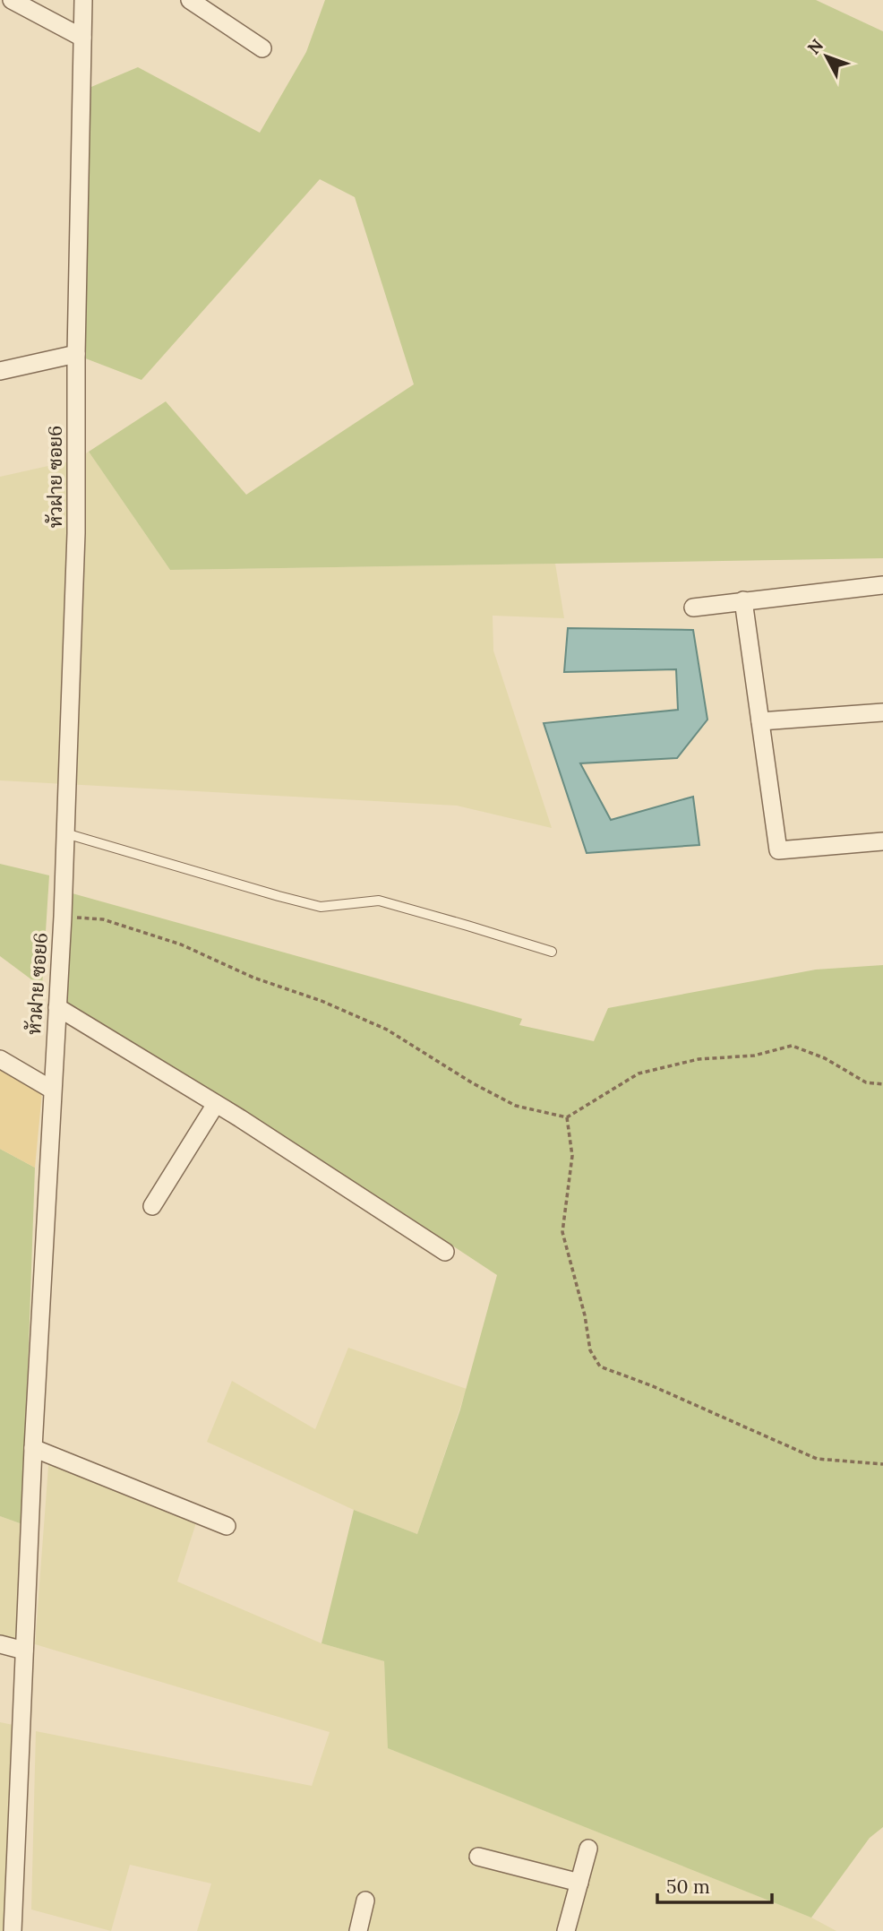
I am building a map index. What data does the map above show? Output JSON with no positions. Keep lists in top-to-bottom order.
{
  "streets": {
    "street": ["หัวฝาย ซอย6"]
  },
  "scale_bar": "50 m",
  "north": "top left"
}
